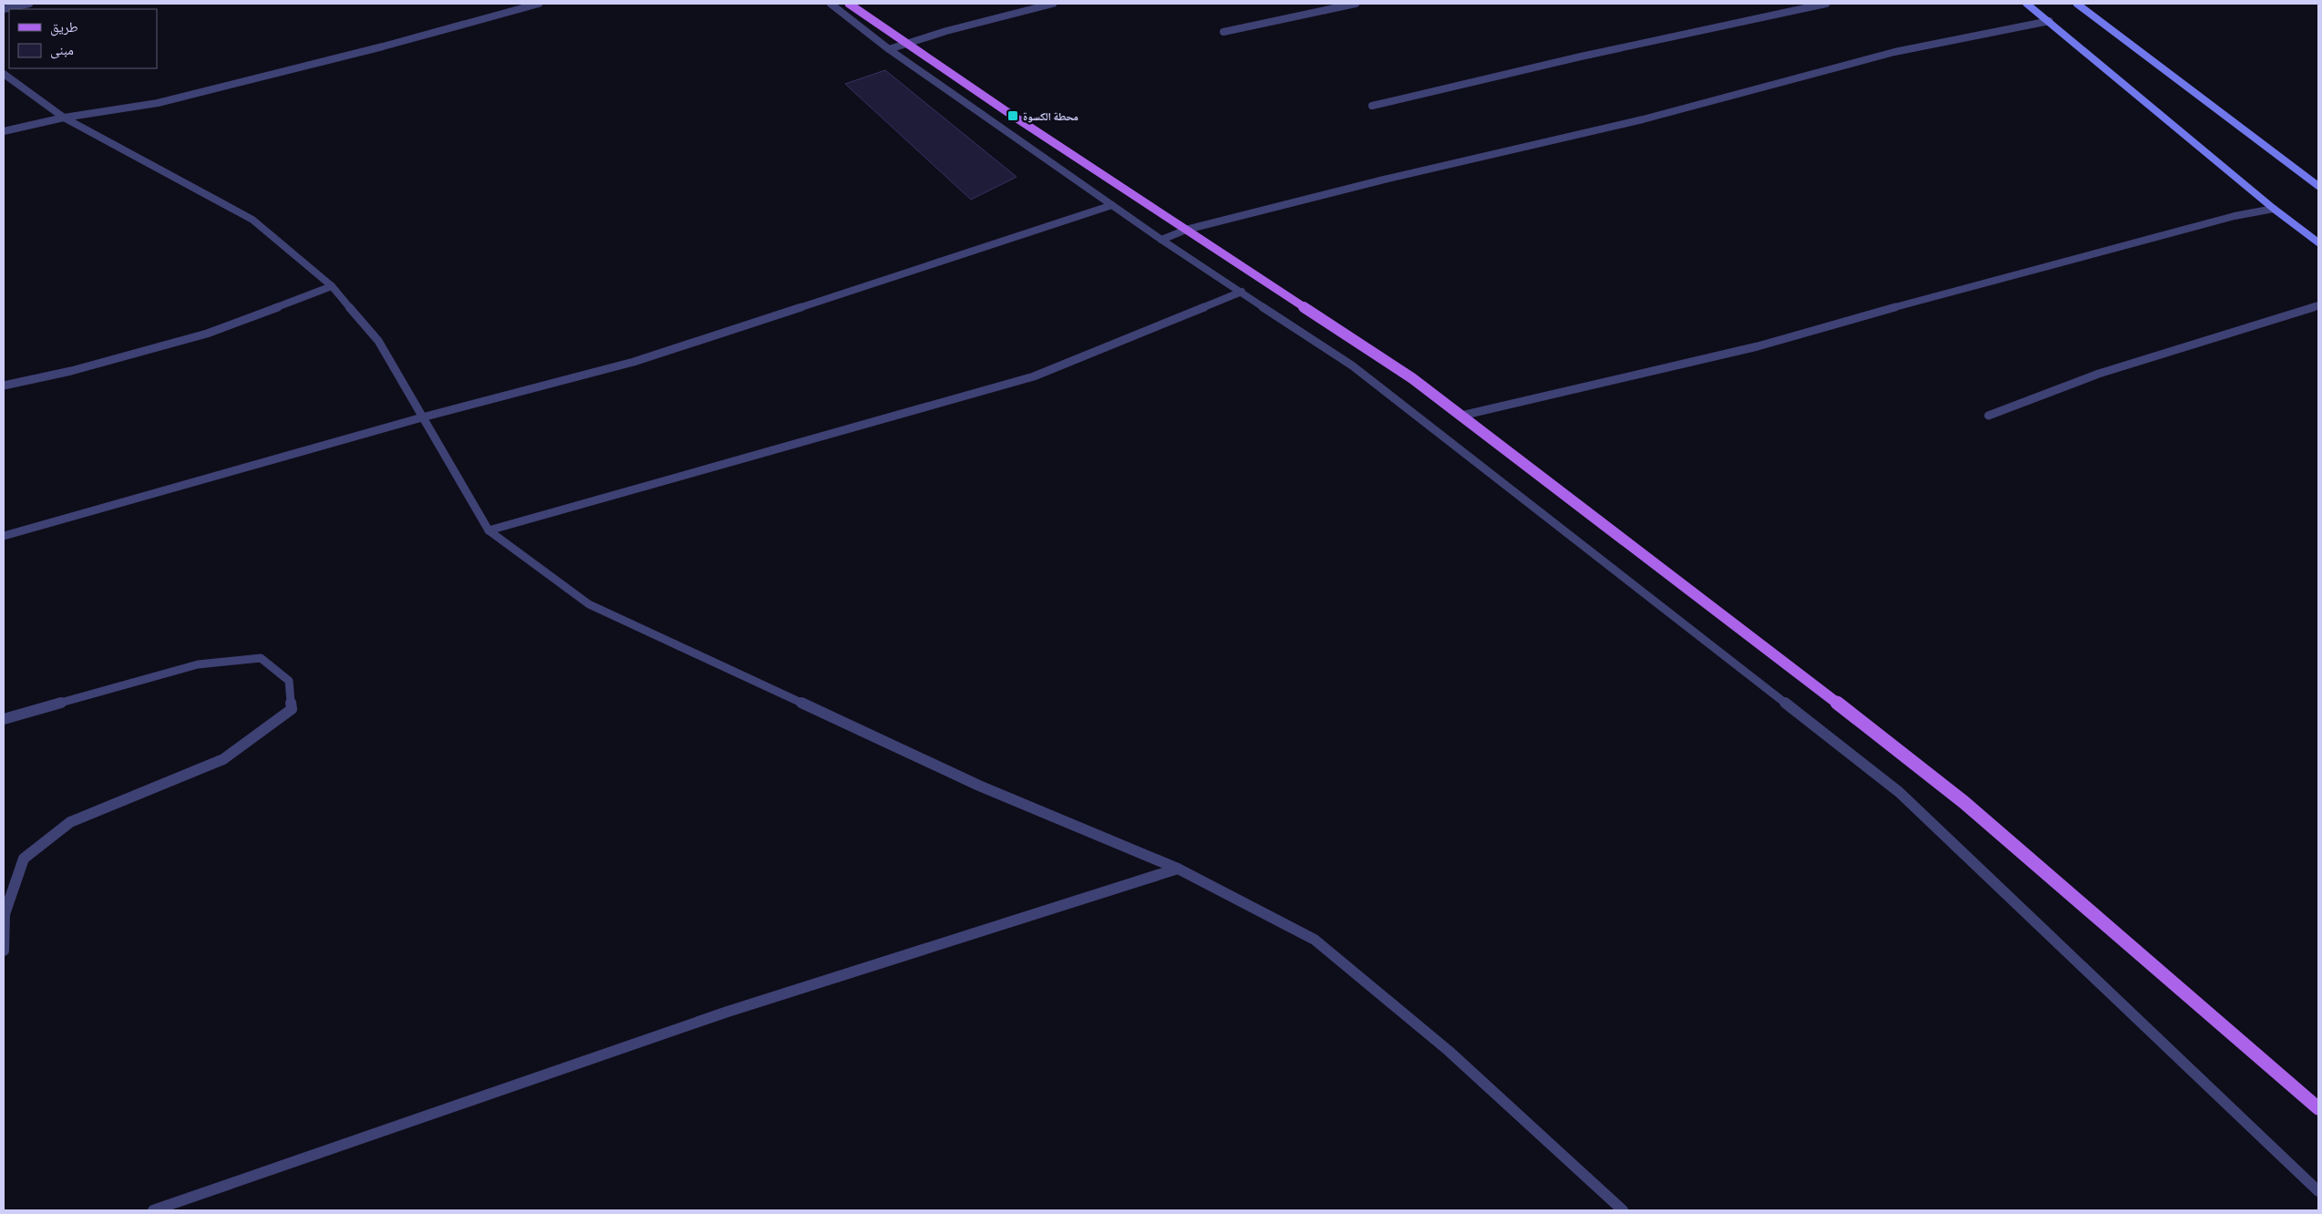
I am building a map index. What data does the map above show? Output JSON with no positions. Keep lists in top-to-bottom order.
{
  "places": {
    "transit": ["محطة الكسوة"]
  },
  "legend": ["طريق", "مبنى"]
}
